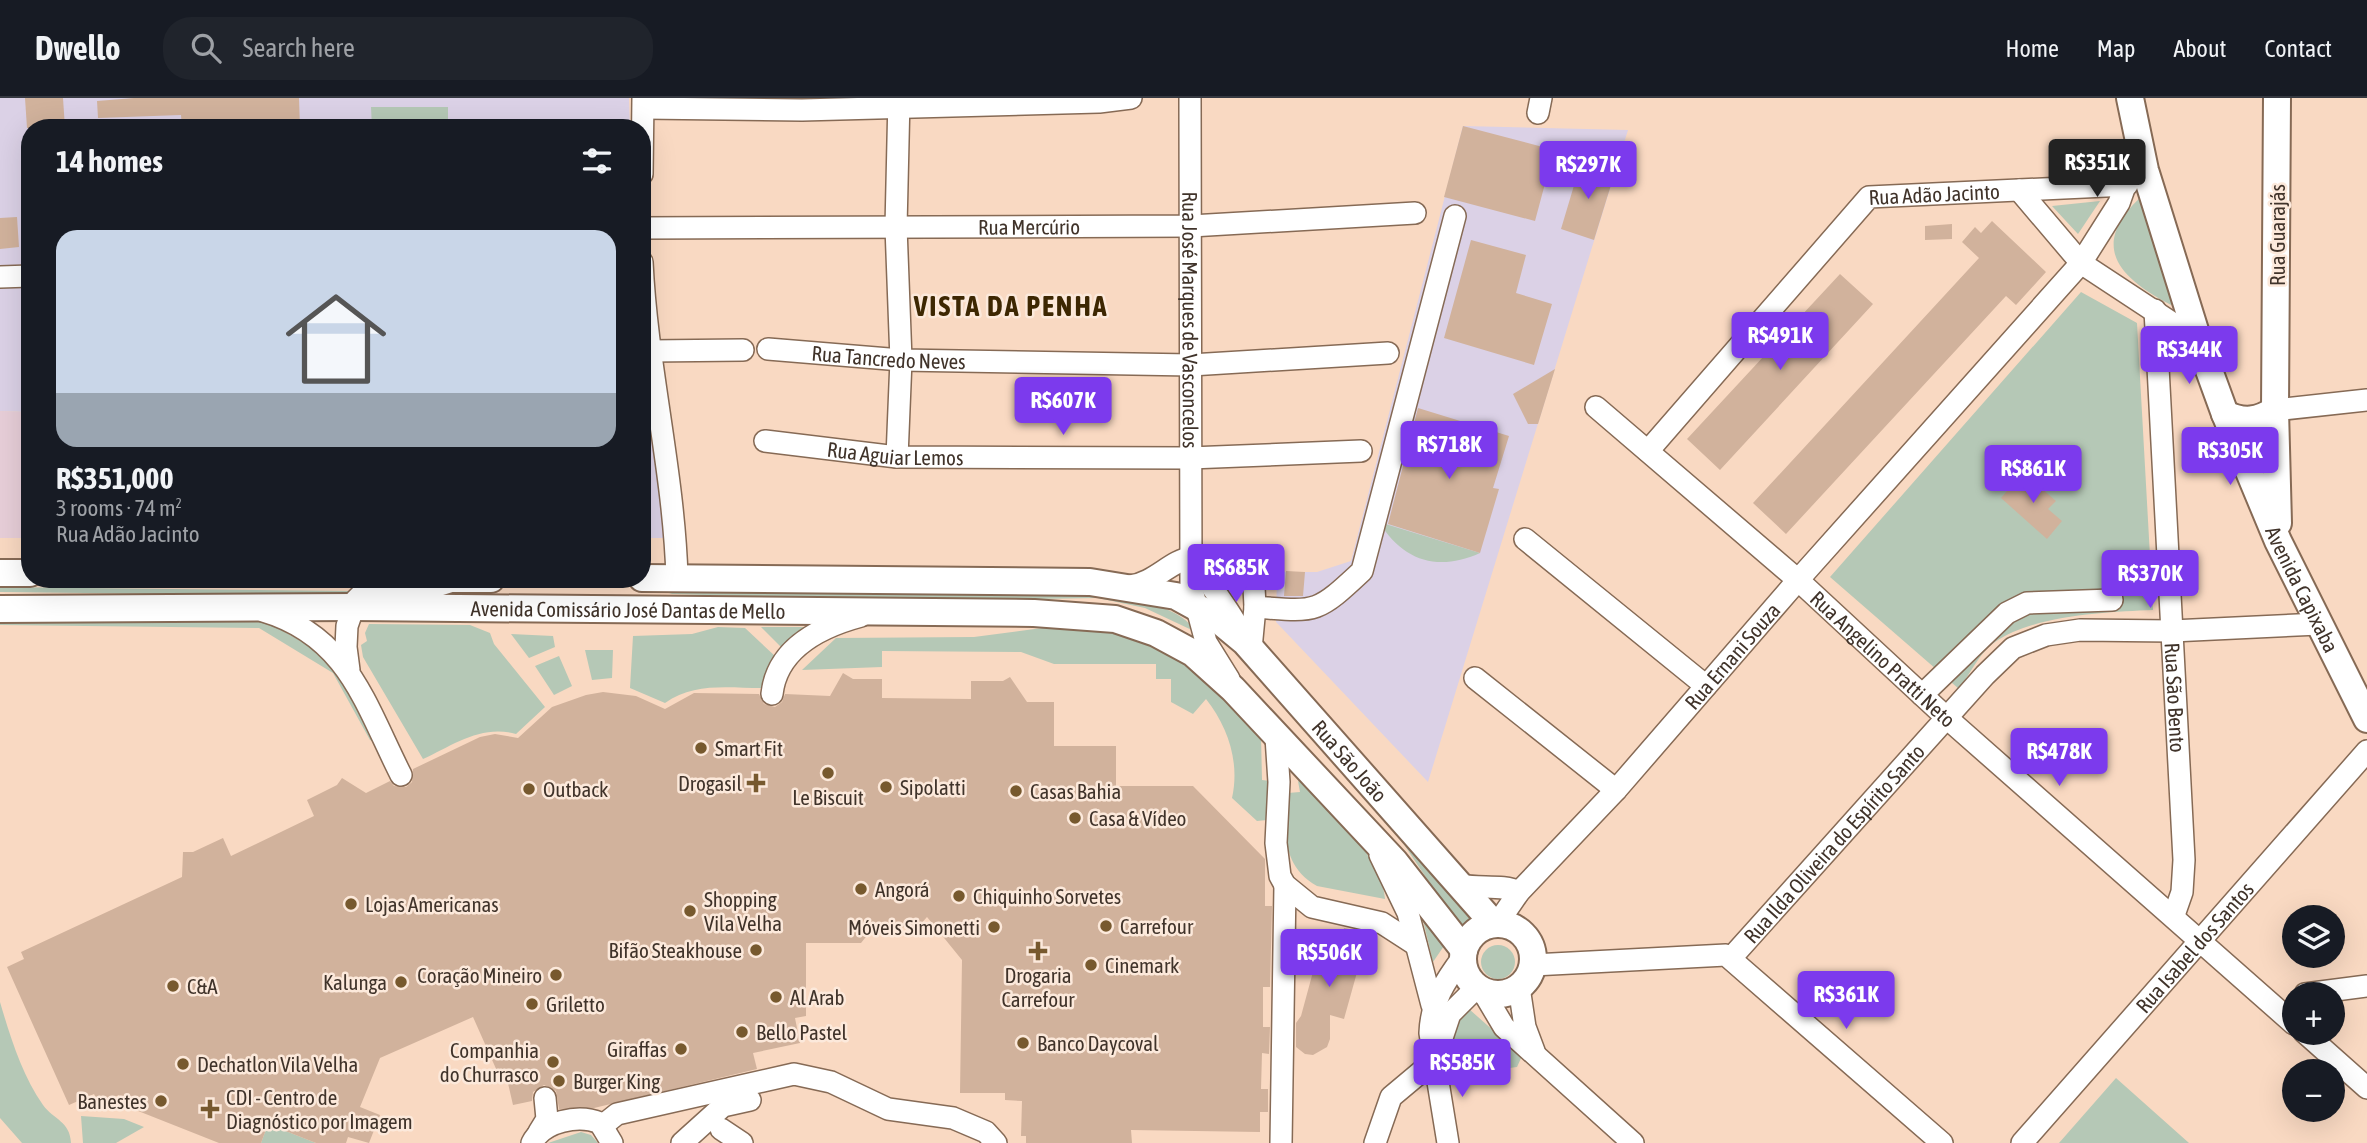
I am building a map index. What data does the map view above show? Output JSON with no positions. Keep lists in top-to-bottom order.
{
  "streets": {
    "main road": [
      "Rua Guarajás",
      "Avenida Capixaba",
      "Avenida Comissário José Dantas de Mello",
      "Rua São João"
    ],
    "street": [
      "Rua Adão Jacinto",
      "Rua Mercúrio",
      "Rua José Marques de Vasconcelos",
      "Rua Tancredo Neves",
      "Rua Aguiar Lemos",
      "Rua Ernani Souza",
      "Rua Angelino Pratti Neto",
      "Rua São Bento",
      "Rua Ilda Oliveira do Espírito Santo",
      "Rua Isabel dos Santos"
    ]
  },
  "crossings": [
    ["Rua Adão Jacinto", "Rua Ernani Souza"],
    ["Rua Adão Jacinto", "Rua Angelino Pratti Neto"],
    ["Rua Mercúrio", "Rua José Marques de Vasconcelos"],
    ["Rua Guarajás", "Avenida Capixaba"],
    ["Rua José Marques de Vasconcelos", "Rua Tancredo Neves"],
    ["Rua José Marques de Vasconcelos", "Rua Aguiar Lemos"],
    ["Rua José Marques de Vasconcelos", "Avenida Comissário José Dantas de Mello"],
    ["Rua José Marques de Vasconcelos", "Rua São João"],
    ["Avenida Capixaba", "Rua Ernani Souza"],
    ["Avenida Capixaba", "Rua Ilda Oliveira do Espírito Santo"],
    ["Avenida Comissário José Dantas de Mello", "Rua São João"],
    ["Rua Ernani Souza", "Rua Angelino Pratti Neto"],
    ["Rua Ernani Souza", "Rua São João"],
    ["Rua Angelino Pratti Neto", "Rua São Bento"],
    ["Rua Angelino Pratti Neto", "Rua Ilda Oliveira do Espírito Santo"],
    ["Rua Angelino Pratti Neto", "Rua Isabel dos Santos"],
    ["Rua São Bento", "Rua Ilda Oliveira do Espírito Santo"]
  ],
  "districts": ["VISTA DA PENHA"],
  "places": {
    "other": [
      "Smart Fit",
      "Le Biscuit",
      "Sipolatti",
      "Outback",
      "Casas Bahia",
      "Casa & Vídeo",
      "Angorá",
      "Chiquinho Sorvetes",
      "Lojas Americanas",
      "Shopping Vila Velha",
      "Carrefour",
      "Móveis Simonetti",
      "Bifão Steakhouse",
      "Cinemark",
      "Coração Mineiro",
      "Kalunga",
      "C&A",
      "Al Arab",
      "Griletto",
      "Bello Pastel",
      "Banco Daycoval",
      "Giraffas",
      "Companhia do Churrasco",
      "Dechatlon Vila Velha",
      "Burger King",
      "Banestes"
    ],
    "health": ["Drogasil", "Drogaria Carrefour", "CDI - Centro de Diagnóstico por Imagem"]
  },
  "page": {
    "header": "Dwello",
    "search": "Search here",
    "nav": [
      "Home",
      "Map",
      "About",
      "Contact"
    ],
    "heading": "14 homes",
    "price": [
      "R$351K",
      "R$297K",
      "R$491K",
      "R$344K",
      "R$607K",
      "R$718K",
      "R$305K",
      "R$861K",
      "R$685K",
      "R$370K",
      "R$478K",
      "R$506K",
      "R$361K",
      "R$585K"
    ],
    "list": [
      {
        "name": "R$351,000",
        "note": "3 rooms · 74 m² · Rua Adão Jacinto"
      }
    ],
    "map_buttons": ["+", "−"]
  }
}
